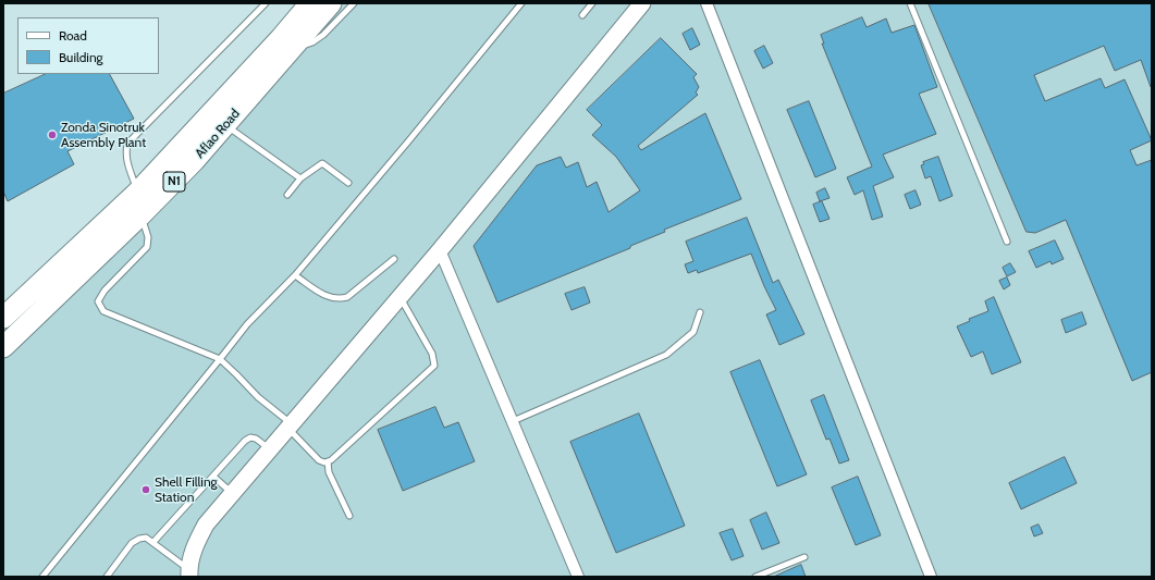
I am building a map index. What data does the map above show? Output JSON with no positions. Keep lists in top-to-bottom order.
{
  "streets": {
    "highway": ["Aflao Road", "N1"]
  },
  "places": ["Zonda Sinotruk Assembly Plant", "Shell Filling Station"],
  "legend": ["Road", "Building"]
}
